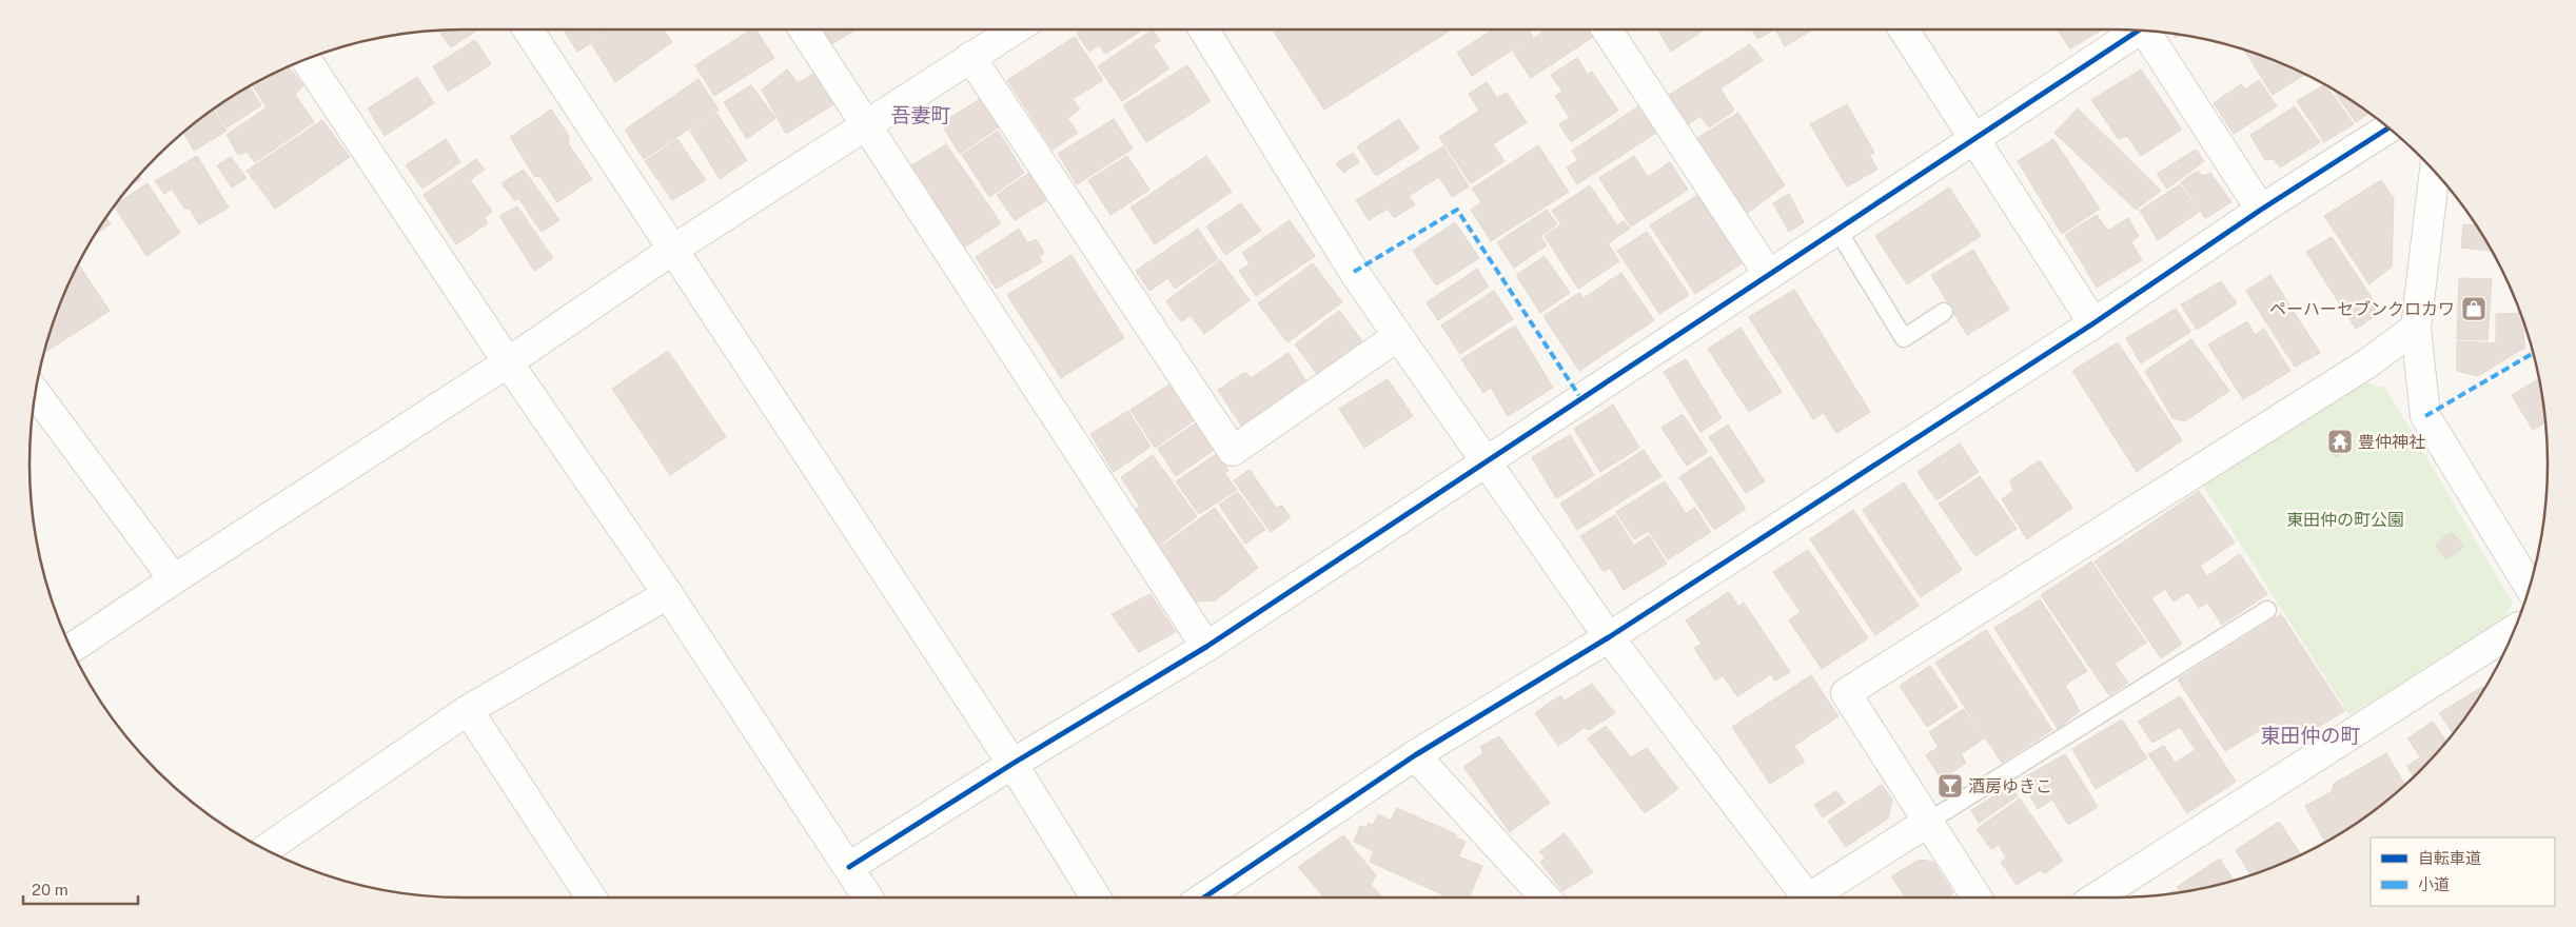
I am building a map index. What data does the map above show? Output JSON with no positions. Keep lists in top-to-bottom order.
{
  "districts": ["吾妻町", "東田仲の町"],
  "parks": ["東田仲の町公園"],
  "places": {
    "shop": ["ペーハーセブンクロカワ"],
    "temple": ["豊仲神社"],
    "bar": ["酒房ゆきこ"]
  },
  "legend": ["自転車道", "小道"],
  "scale_bar": "20 m"
}
